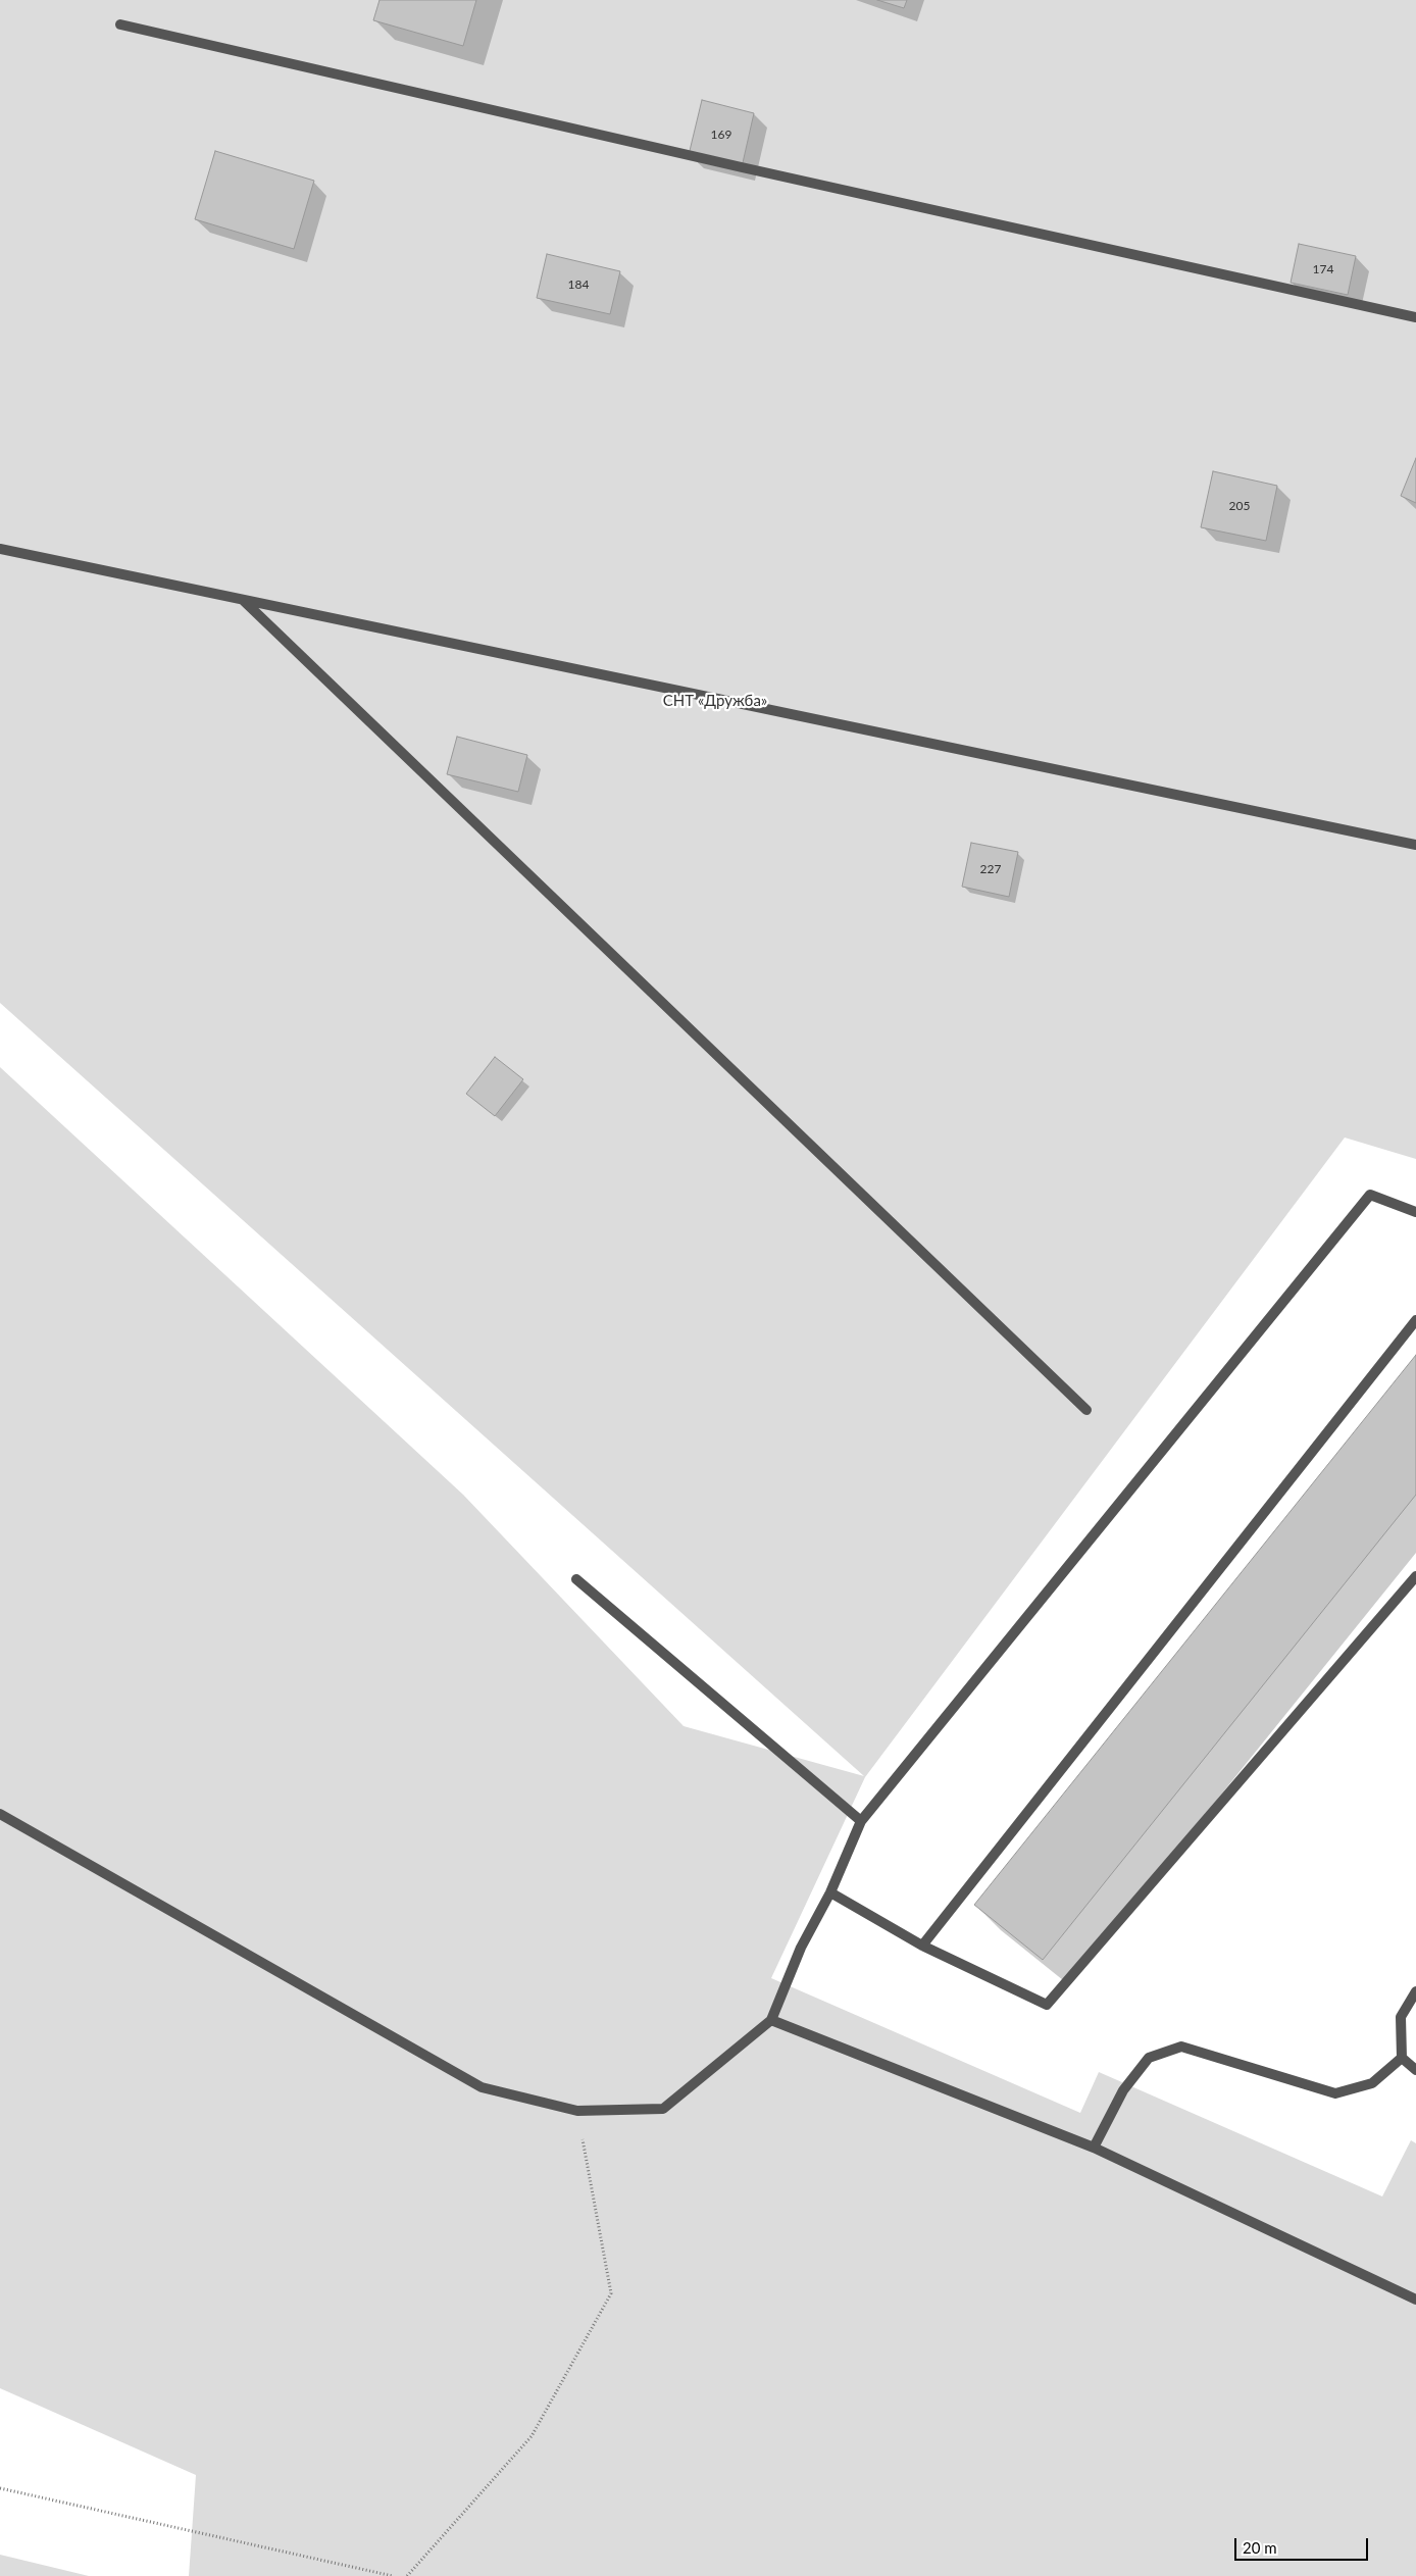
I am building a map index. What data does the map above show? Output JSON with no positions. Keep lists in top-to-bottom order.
{
  "parks": ["СНТ «Дружба»"],
  "house_numbers": [
    "169",
    "174",
    "184",
    "205",
    "227"
  ],
  "scale_bar": "20 m"
}
